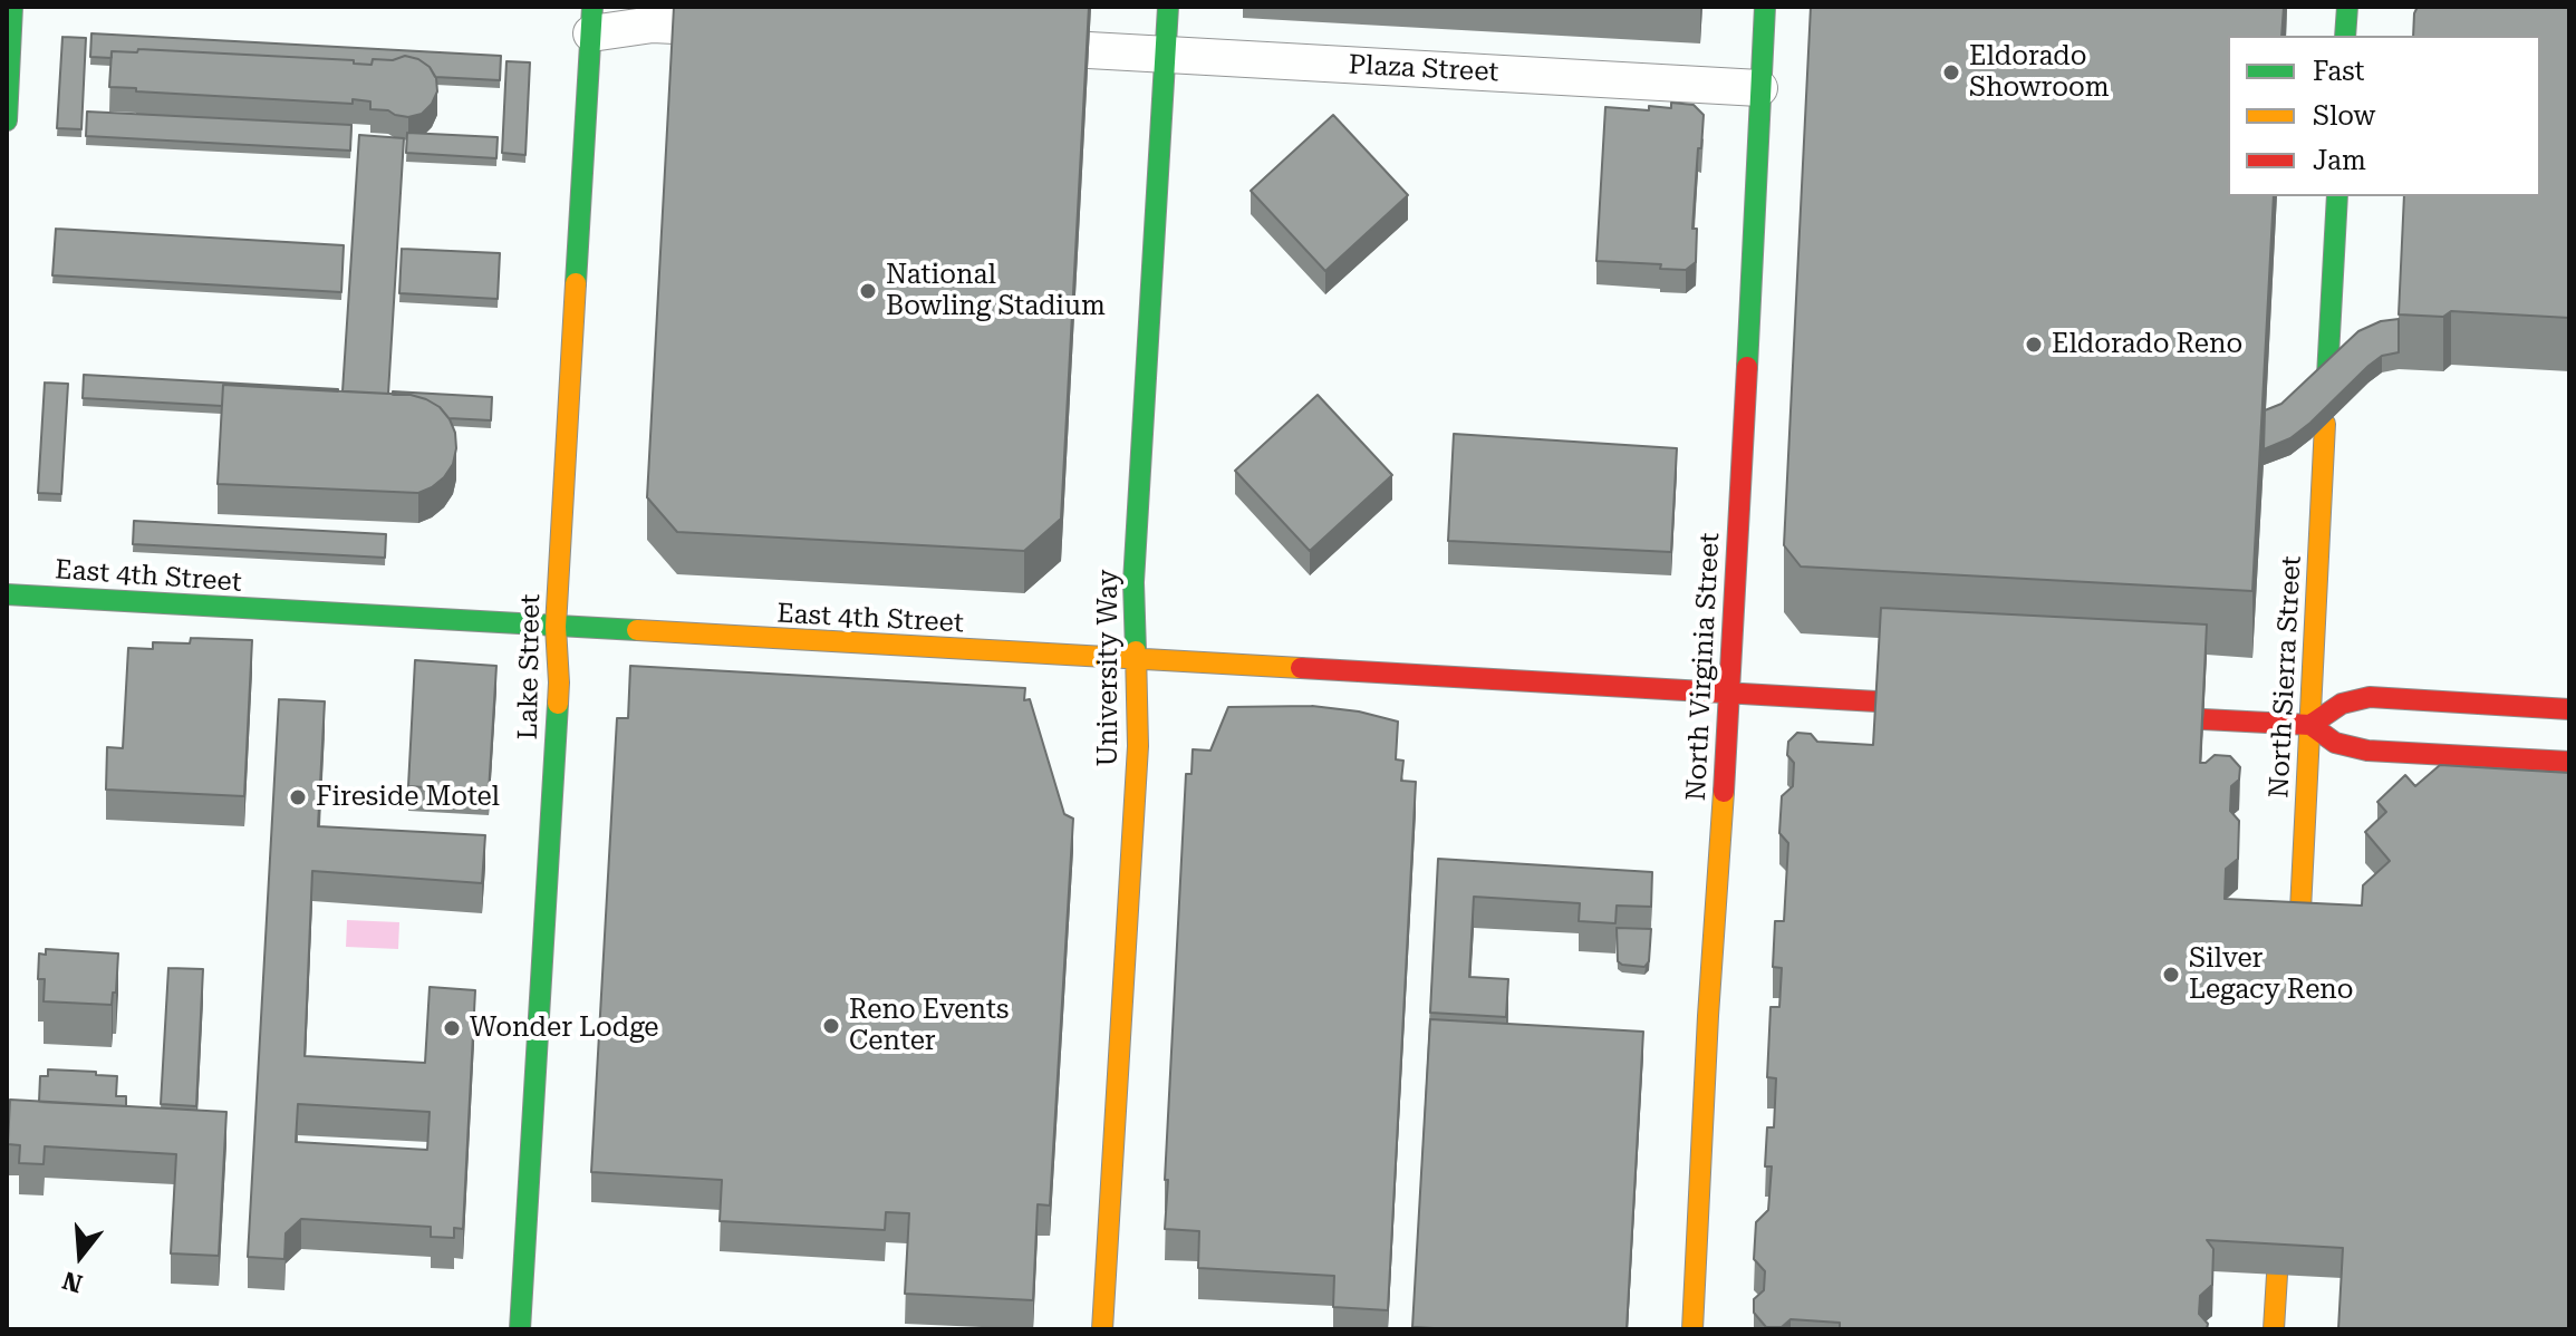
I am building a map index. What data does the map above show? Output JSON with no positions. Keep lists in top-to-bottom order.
{
  "streets": {
    "main road": [
      "East 4th Street",
      "Lake Street",
      "North Virginia Street",
      "University Way",
      "North Sierra Street"
    ],
    "street": ["Plaza Street"]
  },
  "crossings": [
    ["Plaza Street", "North Virginia Street"],
    ["Plaza Street", "University Way"],
    ["East 4th Street", "Lake Street"],
    ["East 4th Street", "North Virginia Street"],
    ["East 4th Street", "University Way"]
  ],
  "places": [
    "Eldorado Showroom",
    "National Bowling Stadium",
    "Eldorado Reno",
    "Fireside Motel",
    "Silver Legacy Reno",
    "Reno Events Center",
    "Wonder Lodge"
  ],
  "legend": ["Fast", "Slow", "Jam"],
  "north": "bottom"
}
